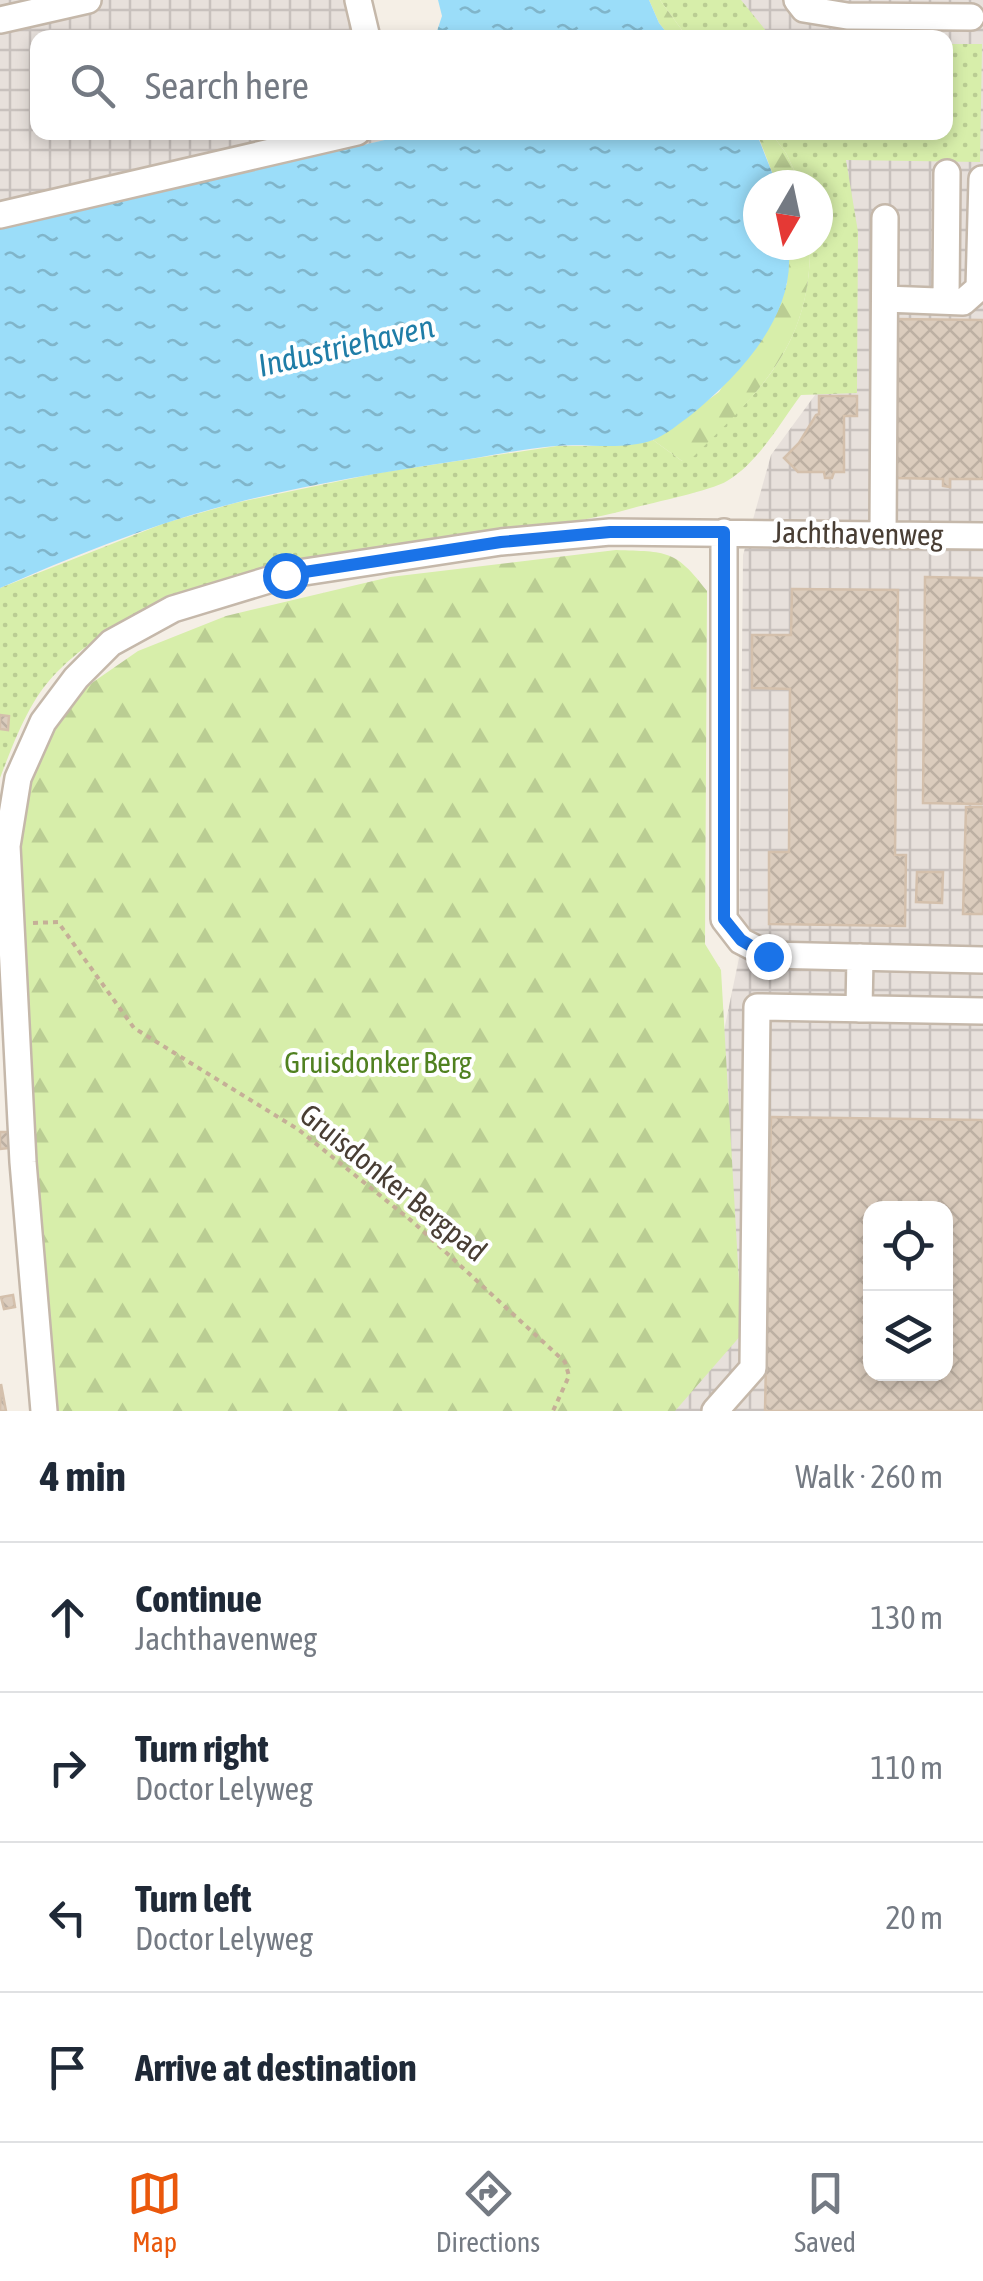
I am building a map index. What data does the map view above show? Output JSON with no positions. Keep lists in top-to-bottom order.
{
  "streets": {
    "street": ["Jachthavenweg"],
    "path": ["Gruisdonker Bergpad"]
  },
  "crossings": [
    ["Jachthavenweg", "Gruisdonker Bergpad"]
  ],
  "water": ["Industriehaven"],
  "parks": ["Gruisdonker Berg"],
  "north": "bottom",
  "page": {
    "search": "Search here",
    "heading": ["4 min", "Walk · 260 m"],
    "list": [
      ["Continue", "Jachthavenweg", "130 m"],
      ["Turn right", "Doctor Lelyweg", "110 m"],
      ["Turn left", "Doctor Lelyweg", "20 m"],
      "Arrive at destination"
    ],
    "nav": ["Map", "Directions", "Saved"]
  }
}
